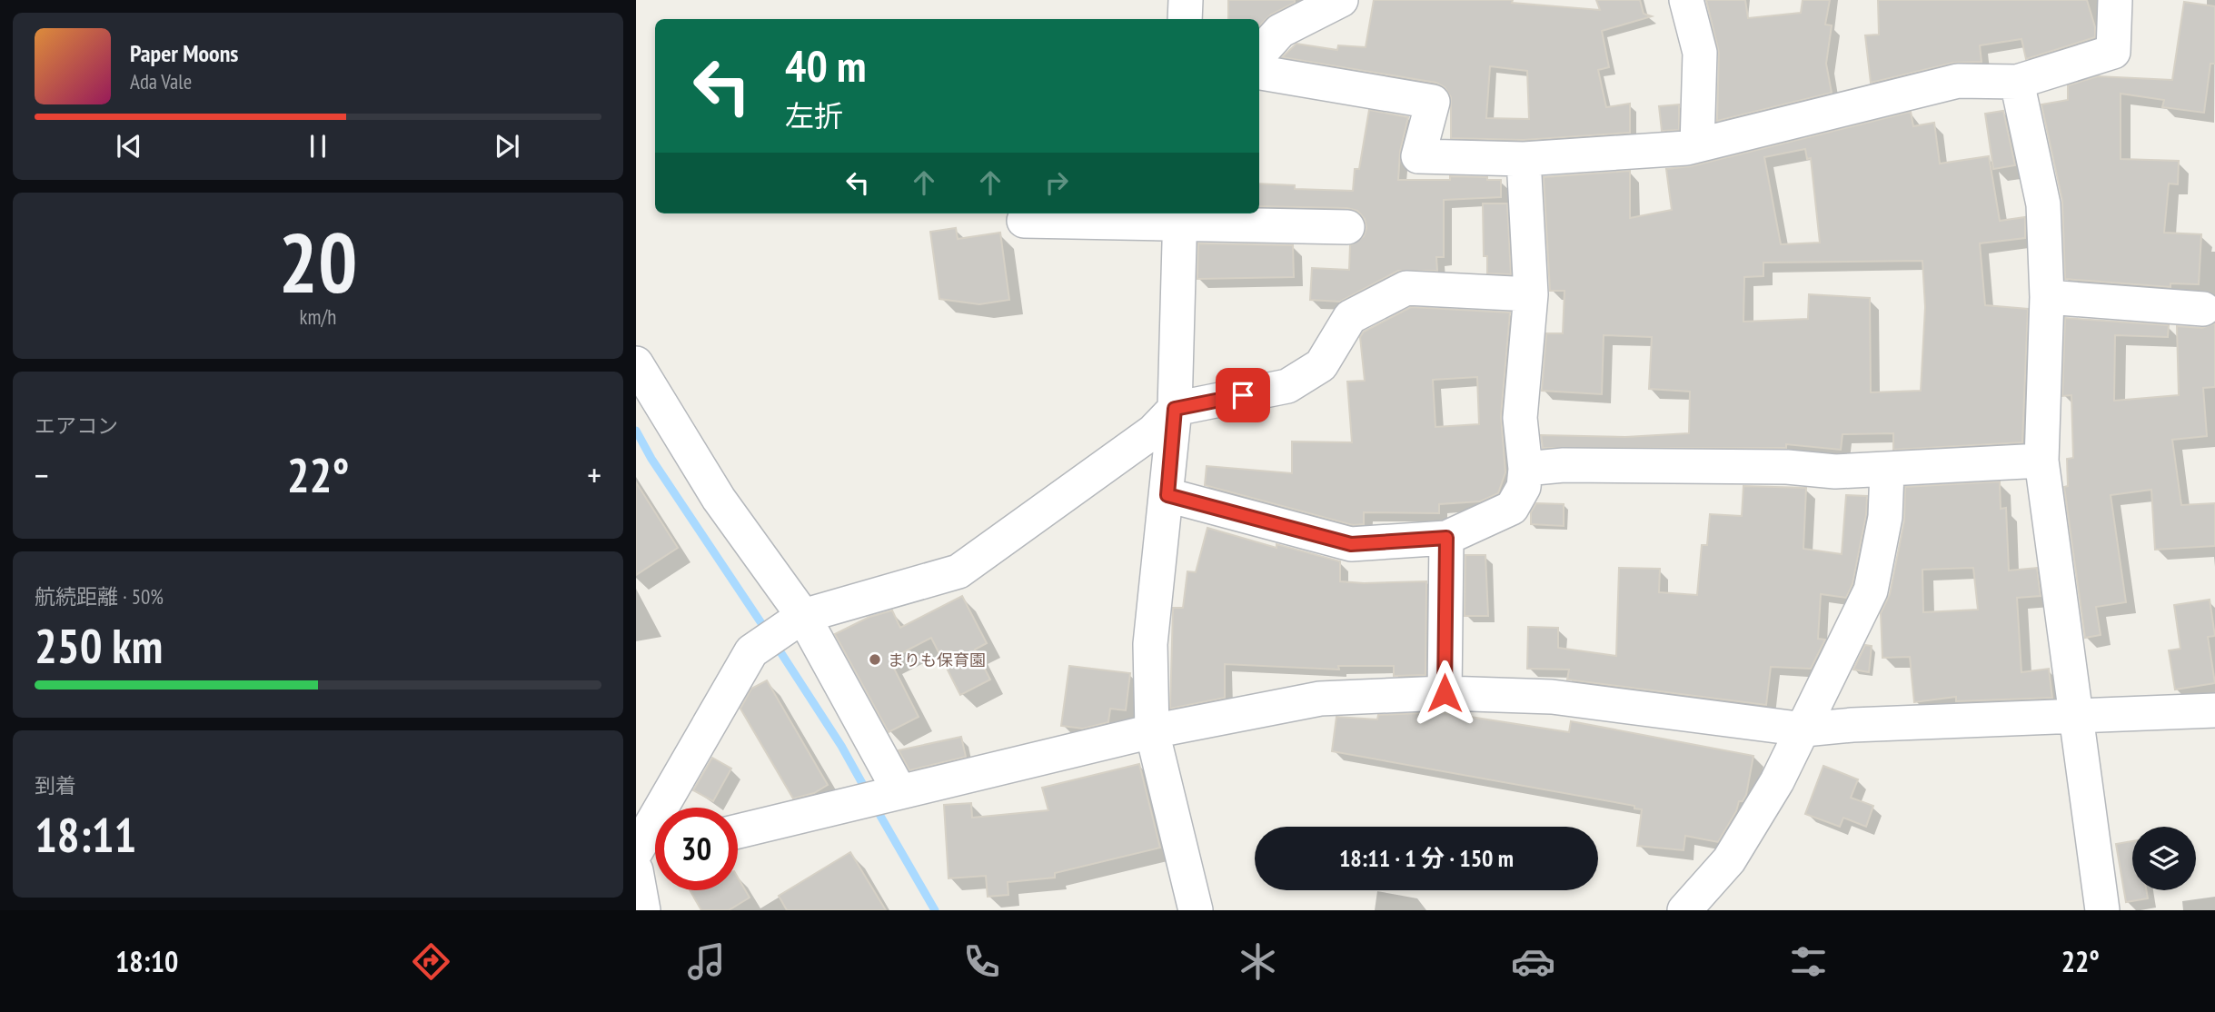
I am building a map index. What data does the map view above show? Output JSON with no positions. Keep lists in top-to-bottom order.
{
  "places": ["まりも保育園"],
  "page": {
    "turn": ["40 m", "左折"],
    "song": ["Paper Moons", "Ada Vale"],
    "tile": [
      ["20", "km/h"],
      "エアコン",
      ["航続距離 · 50%", "250 km"],
      ["到着", "18:11"]
    ],
    "heat": ["−", "22°", "+"],
    "limit": "30",
    "trip": "18:11 · 1 分 · 150 m",
    "tabs": ["18:10", "22°"]
  }
}
